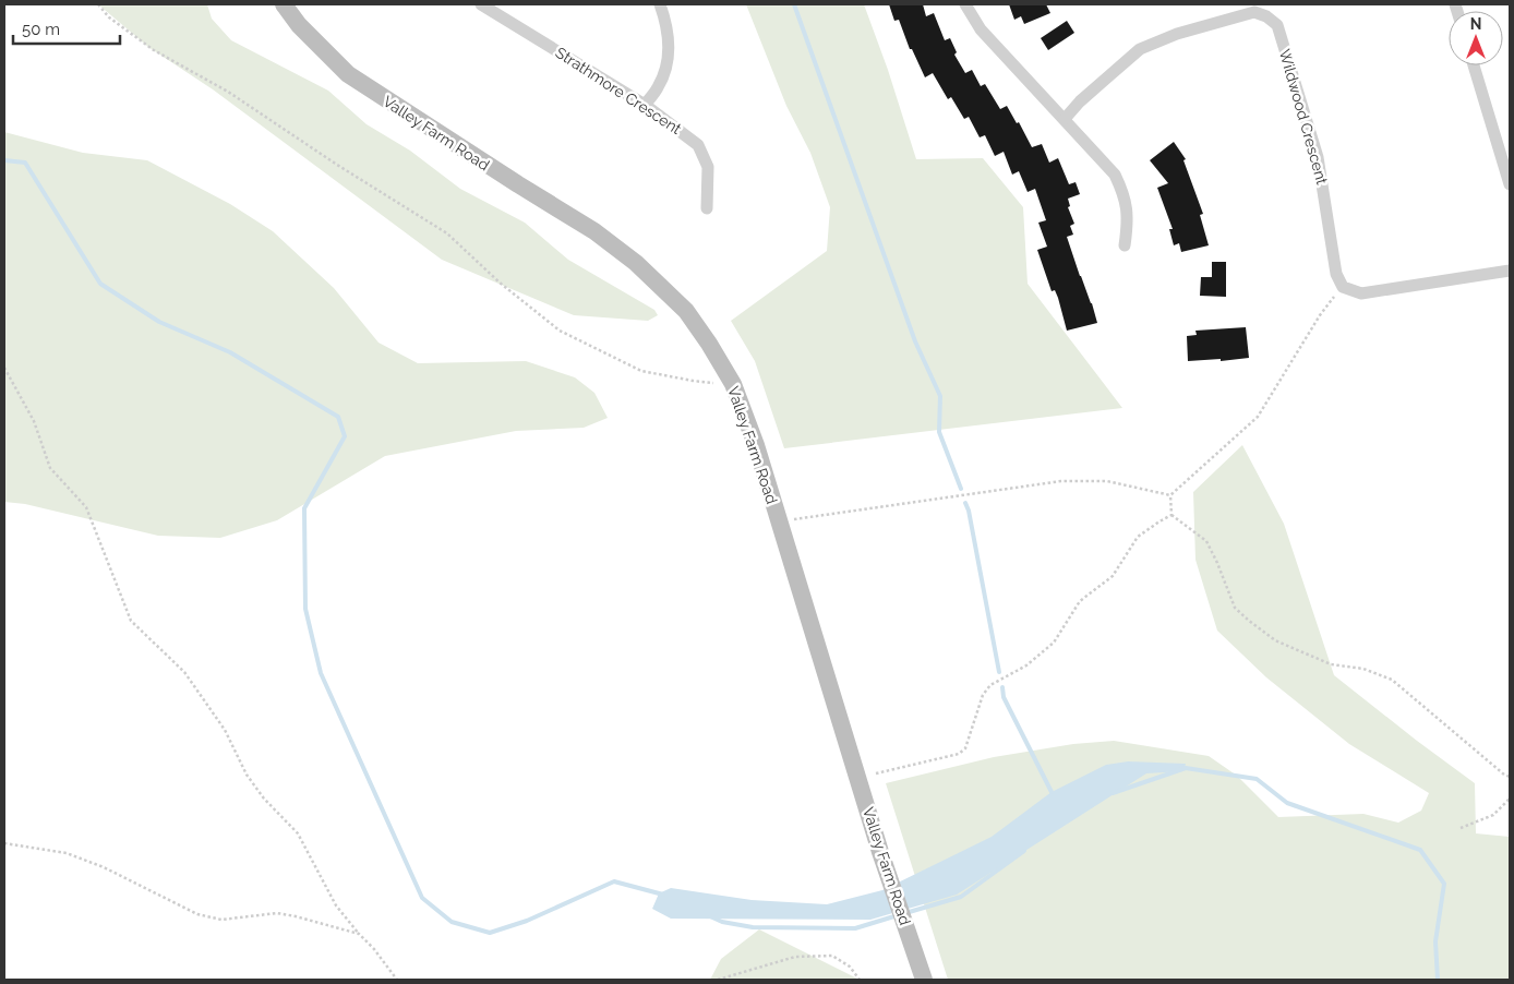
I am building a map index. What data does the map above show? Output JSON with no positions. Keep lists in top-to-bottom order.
{
  "streets": {
    "street": ["Strathmore Crescent", "Wildwood Crescent", "Valley Farm Road"]
  },
  "scale_bar": "50 m",
  "north": "top"
}
